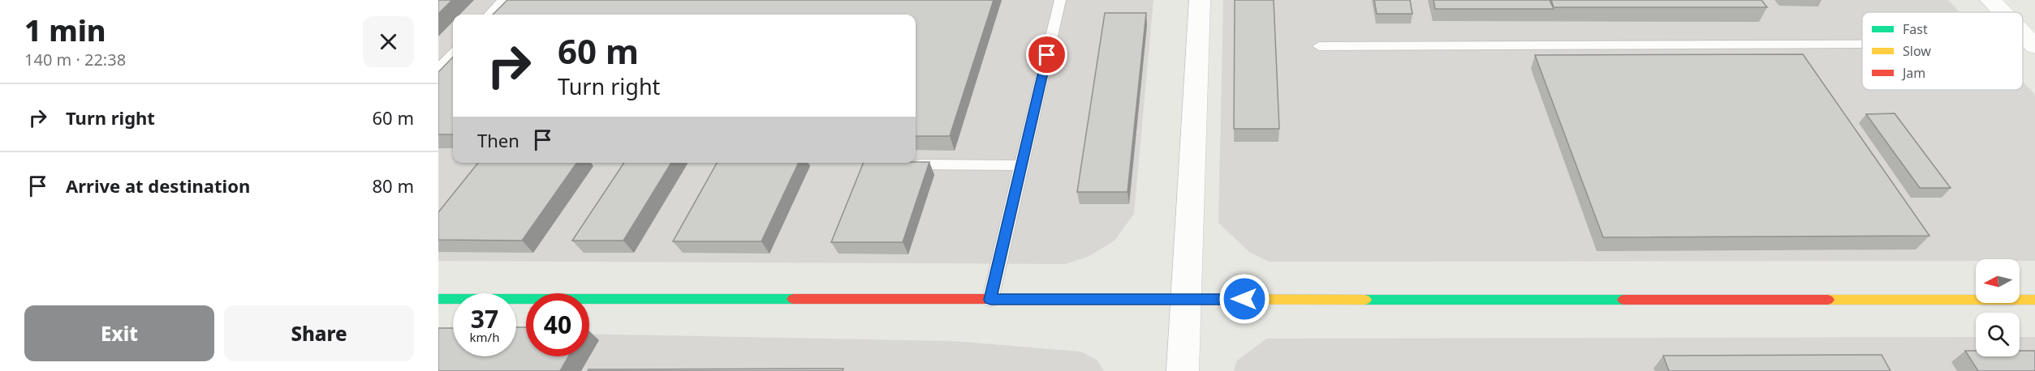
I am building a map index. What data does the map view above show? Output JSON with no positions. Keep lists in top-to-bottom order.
{
  "legend": ["Fast", "Slow", "Jam"],
  "north": "left",
  "page": {
    "heading": ["1 min", "140 m · 22:38"],
    "turn": ["60 m", "Turn right"],
    "list": [
      {
        "name": "Turn right",
        "value": "60 m"
      },
      {
        "name": "Arrive at destination",
        "value": "80 m"
      }
    ],
    "then": "Then",
    "speed": "37 km/h",
    "limit": "40",
    "buttons": ["Exit", "Share"]
  }
}
